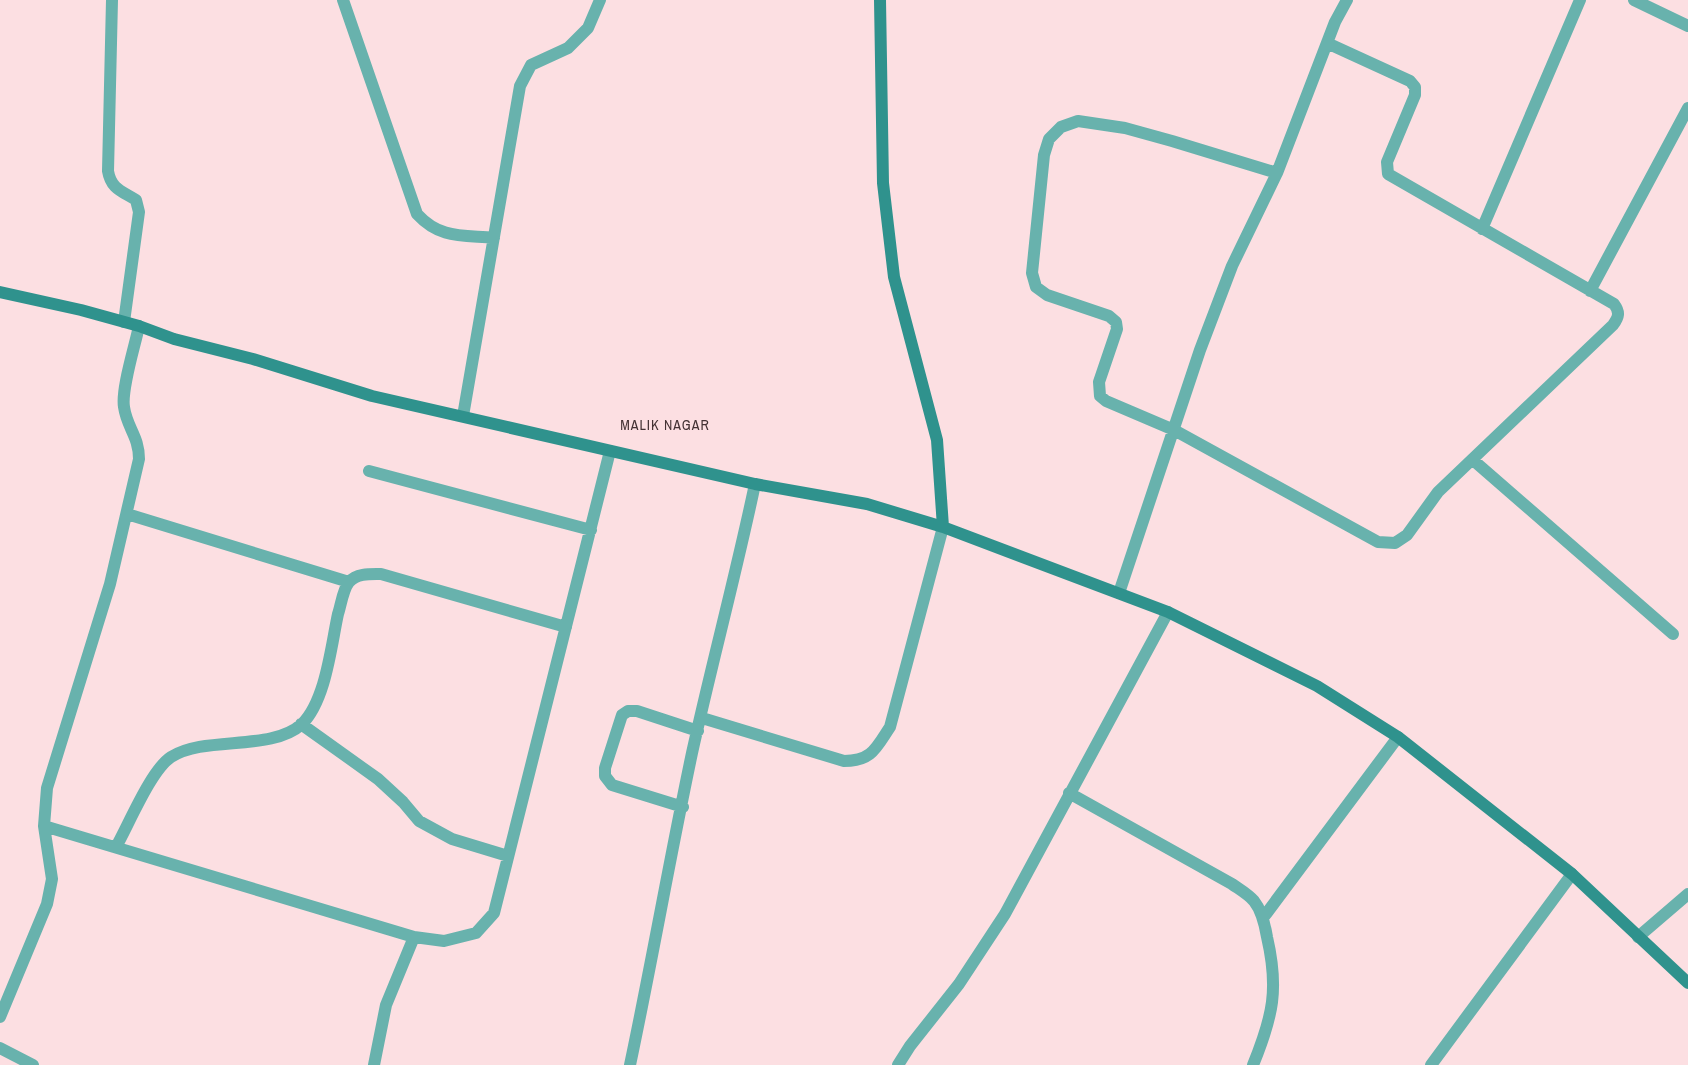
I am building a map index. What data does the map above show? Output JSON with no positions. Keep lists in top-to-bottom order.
{
  "districts": ["MALIK NAGAR"]
}
